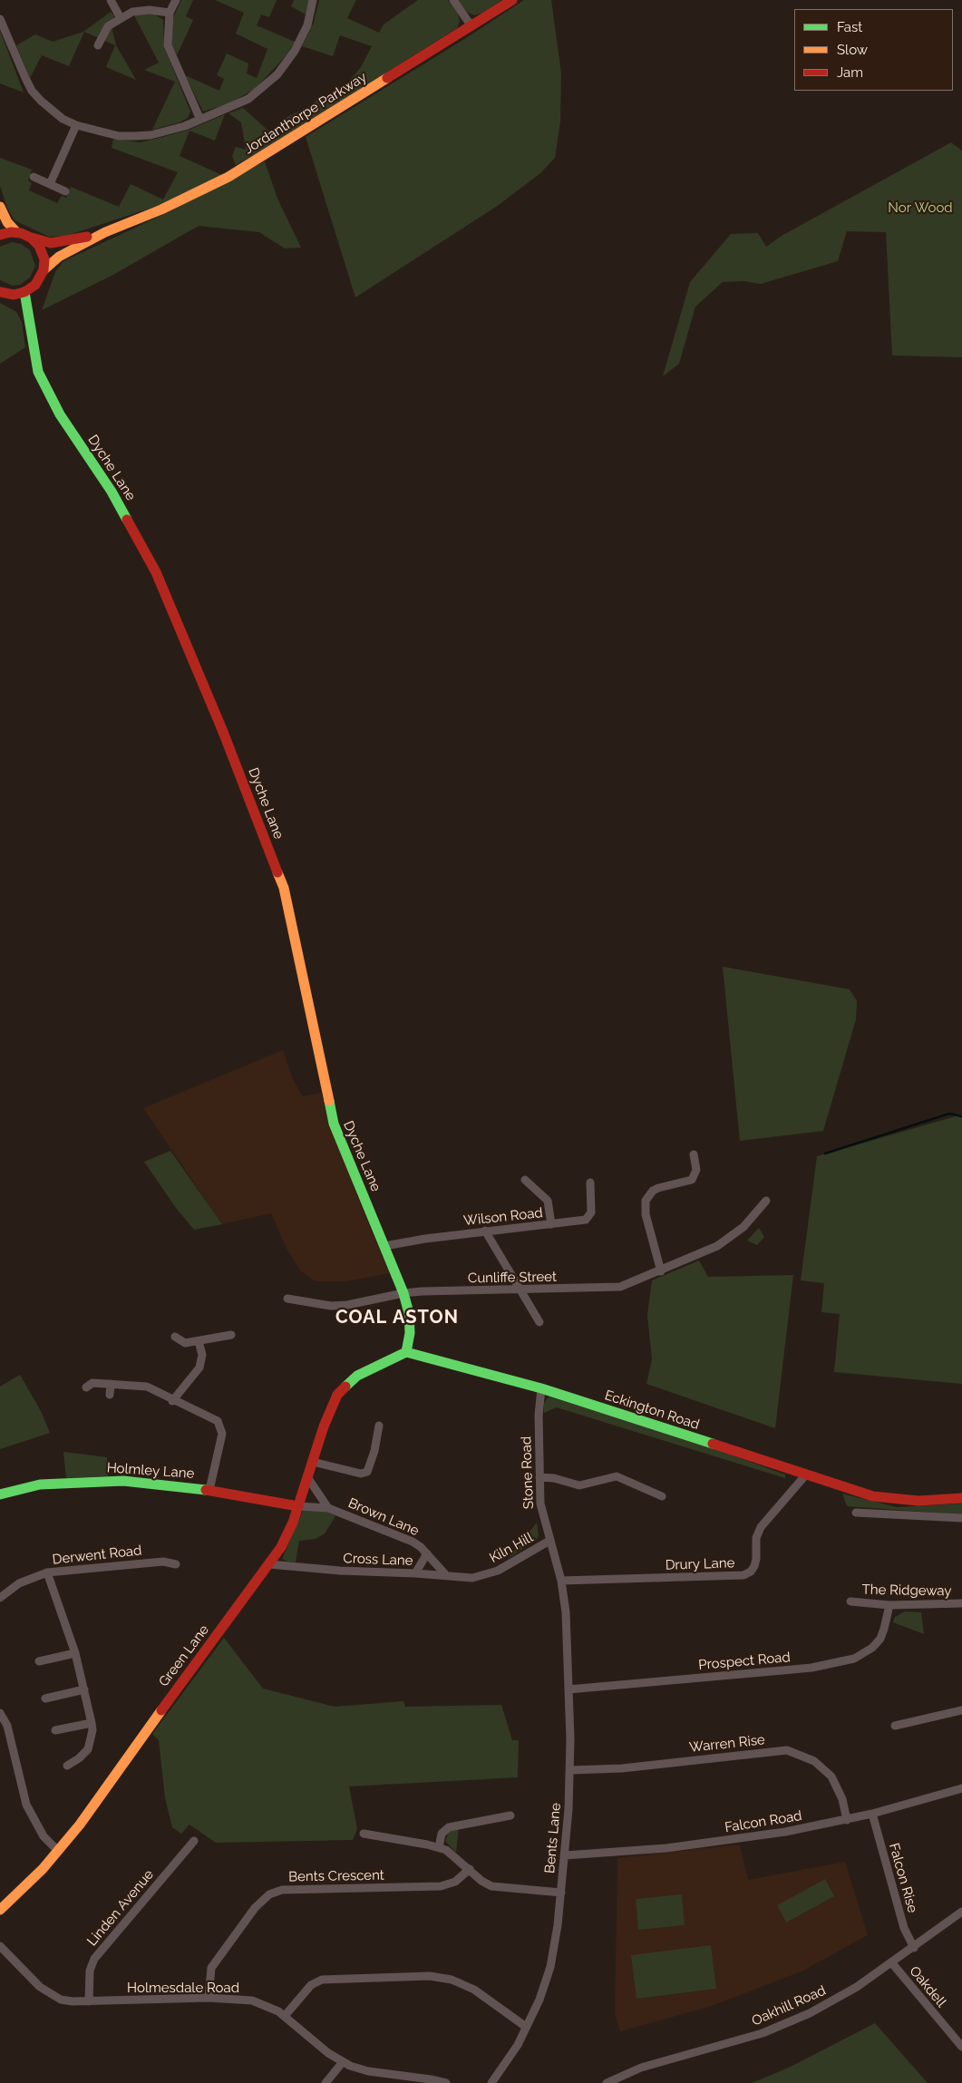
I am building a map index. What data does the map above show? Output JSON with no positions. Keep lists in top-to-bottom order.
{
  "streets": {
    "main road": [
      "Jordanthorpe Parkway",
      "Dyche Lane",
      "Eckington Road",
      "Holmley Lane",
      "Green Lane"
    ],
    "street": [
      "Wilson Road",
      "Cunliffe Street",
      "Stone Road",
      "Brown Lane",
      "Kiln Hill",
      "Derwent Road",
      "Cross Lane",
      "Drury Lane",
      "The Ridgeway",
      "Prospect Road",
      "Warren Rise",
      "Falcon Road",
      "Bents Lane",
      "Bents Crescent",
      "Falcon Rise",
      "Linden Avenue",
      "Oakdell",
      "Holmesdale Road",
      "Oakhill Road"
    ]
  },
  "crossings": [
    ["Dyche Lane", "Wilson Road"],
    ["Dyche Lane", "Cunliffe Street"],
    ["Dyche Lane", "Eckington Road"],
    ["Dyche Lane", "Green Lane"],
    ["Eckington Road", "Stone Road"],
    ["Eckington Road", "Drury Lane"],
    ["Eckington Road", "Green Lane"],
    ["Holmley Lane", "Brown Lane"],
    ["Holmley Lane", "Green Lane"],
    ["Stone Road", "Kiln Hill"],
    ["Stone Road", "Drury Lane"],
    ["Stone Road", "Bents Lane"],
    ["Brown Lane", "Cross Lane"],
    ["Brown Lane", "Green Lane"],
    ["Kiln Hill", "Cross Lane"],
    ["Cross Lane", "Green Lane"],
    ["Drury Lane", "Bents Lane"],
    ["The Ridgeway", "Prospect Road"],
    ["Prospect Road", "Bents Lane"],
    ["Warren Rise", "Falcon Road"],
    ["Warren Rise", "Bents Lane"],
    ["Falcon Road", "Bents Lane"],
    ["Falcon Road", "Falcon Rise"],
    ["Bents Crescent", "Holmesdale Road"],
    ["Falcon Rise", "Oakhill Road"],
    ["Linden Avenue", "Holmesdale Road"],
    ["Oakdell", "Oakhill Road"]
  ],
  "districts": ["COAL ASTON"],
  "parks": ["Nor Wood"],
  "legend": ["Fast", "Slow", "Jam"]
}
